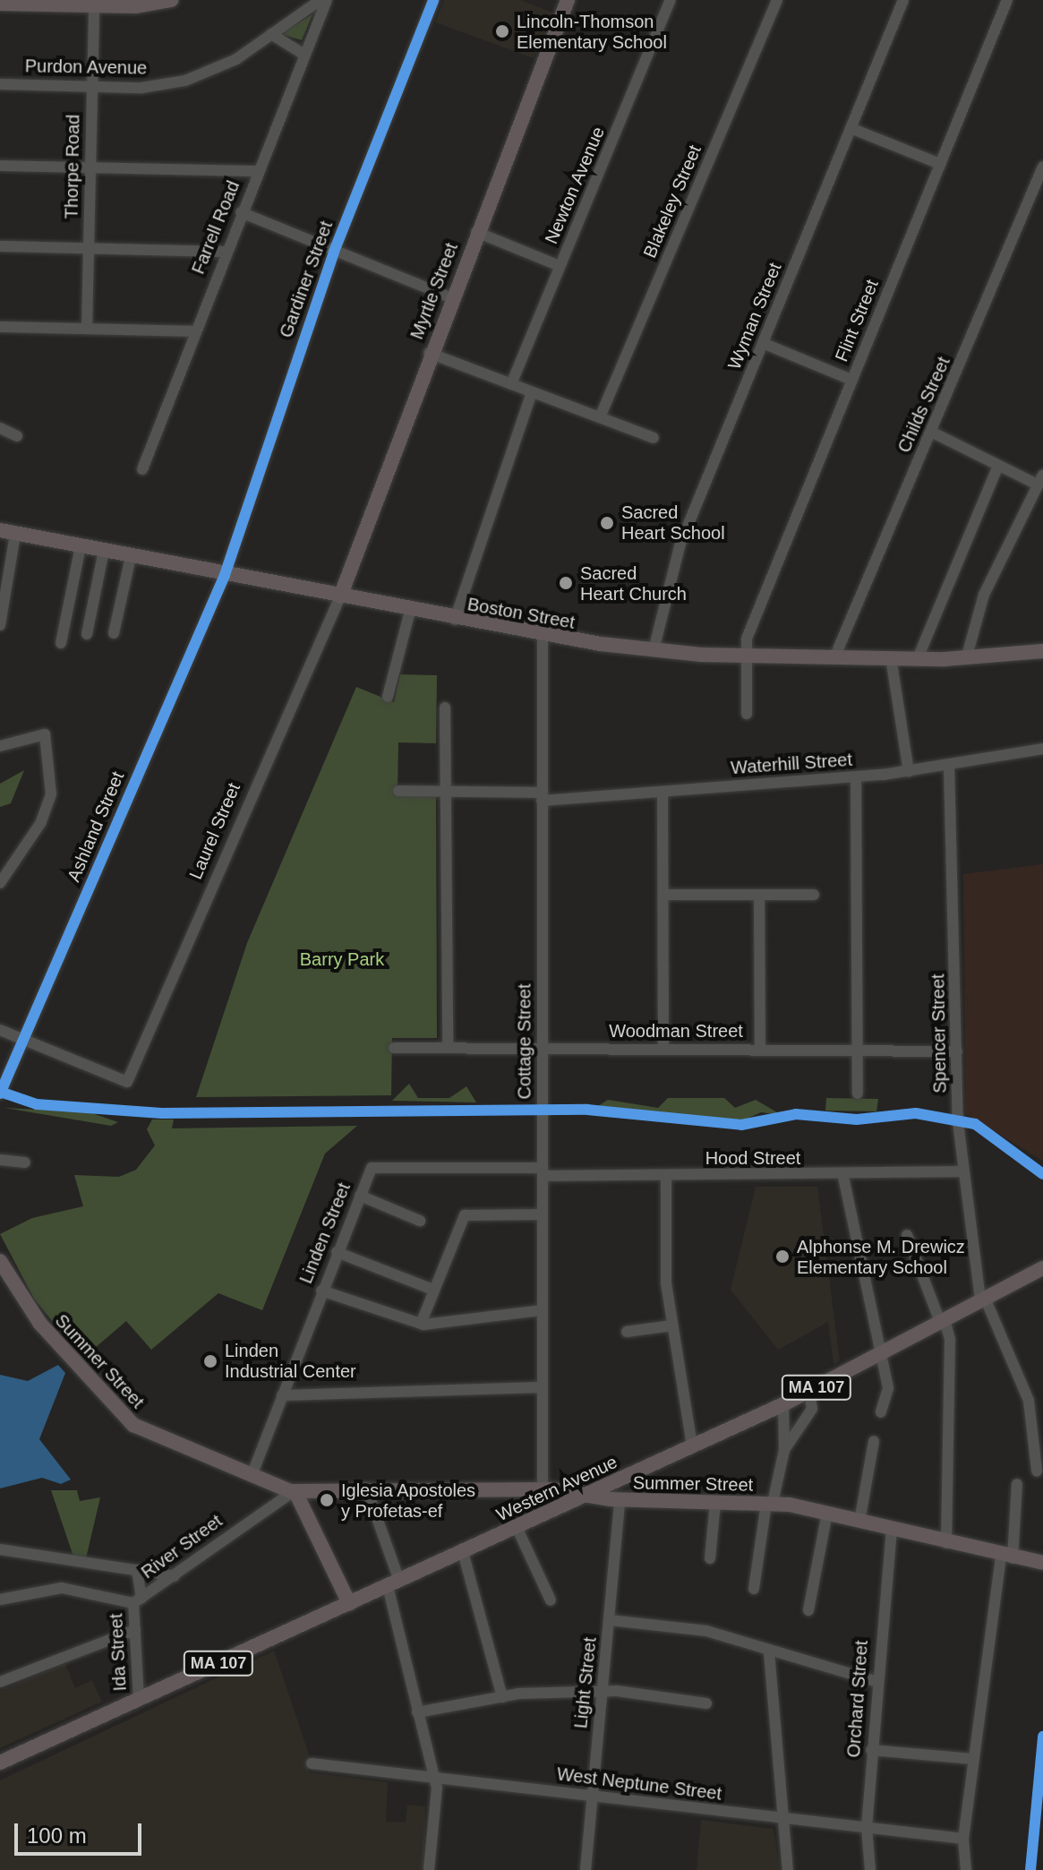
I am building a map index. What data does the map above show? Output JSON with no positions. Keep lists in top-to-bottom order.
{
  "streets": {
    "main road": [
      "Myrtle Street",
      "Boston Street",
      "Summer Street",
      "MA 107",
      "Western Avenue"
    ],
    "street": [
      "Purdon Avenue",
      "Thorpe Road",
      "Newton Avenue",
      "Blakeley Street",
      "Farrell Road",
      "Gardiner Street",
      "Wyman Street",
      "Flint Street",
      "Childs Street",
      "Waterhill Street",
      "Ashland Street",
      "Laurel Street",
      "Woodman Street",
      "Spencer Street",
      "Cottage Street",
      "Hood Street",
      "Linden Street",
      "River Street",
      "Ida Street",
      "Light Street",
      "Orchard Street",
      "West Neptune Street"
    ]
  },
  "crossings": [
    ["Purdon Avenue", "Thorpe Road"],
    ["Gardiner Street", "Boston Street"],
    ["Gardiner Street", "Ashland Street"],
    ["Myrtle Street", "Boston Street"],
    ["Myrtle Street", "Laurel Street"],
    ["Wyman Street", "Boston Street"],
    ["Flint Street", "Boston Street"],
    ["Childs Street", "Boston Street"],
    ["Boston Street", "Ashland Street"],
    ["Boston Street", "Laurel Street"],
    ["Boston Street", "Cottage Street"],
    ["Waterhill Street", "Spencer Street"],
    ["Waterhill Street", "Cottage Street"],
    ["Ashland Street", "Laurel Street"],
    ["Woodman Street", "Spencer Street"],
    ["Woodman Street", "Cottage Street"],
    ["Spencer Street", "Hood Street"],
    ["Spencer Street", "Western Avenue"],
    ["Cottage Street", "Hood Street"],
    ["Cottage Street", "Linden Street"],
    ["Cottage Street", "Summer Street"],
    ["Hood Street", "Linden Street"],
    ["Linden Street", "Summer Street"],
    ["Summer Street", "Western Avenue"],
    ["Summer Street", "River Street"],
    ["Summer Street", "Light Street"],
    ["Summer Street", "Orchard Street"],
    ["Western Avenue", "Ida Street"],
    ["River Street", "Ida Street"],
    ["Light Street", "West Neptune Street"],
    ["Orchard Street", "West Neptune Street"]
  ],
  "parks": ["Barry Park"],
  "places": [
    "Lincoln-Thomson Elementary School",
    "Sacred Heart School",
    "Sacred Heart Church",
    "Alphonse M. Drewicz Elementary School",
    "Linden Industrial Center",
    "Iglesia Apostoles y Profetas-ef"
  ],
  "scale_bar": "100 m"
}
